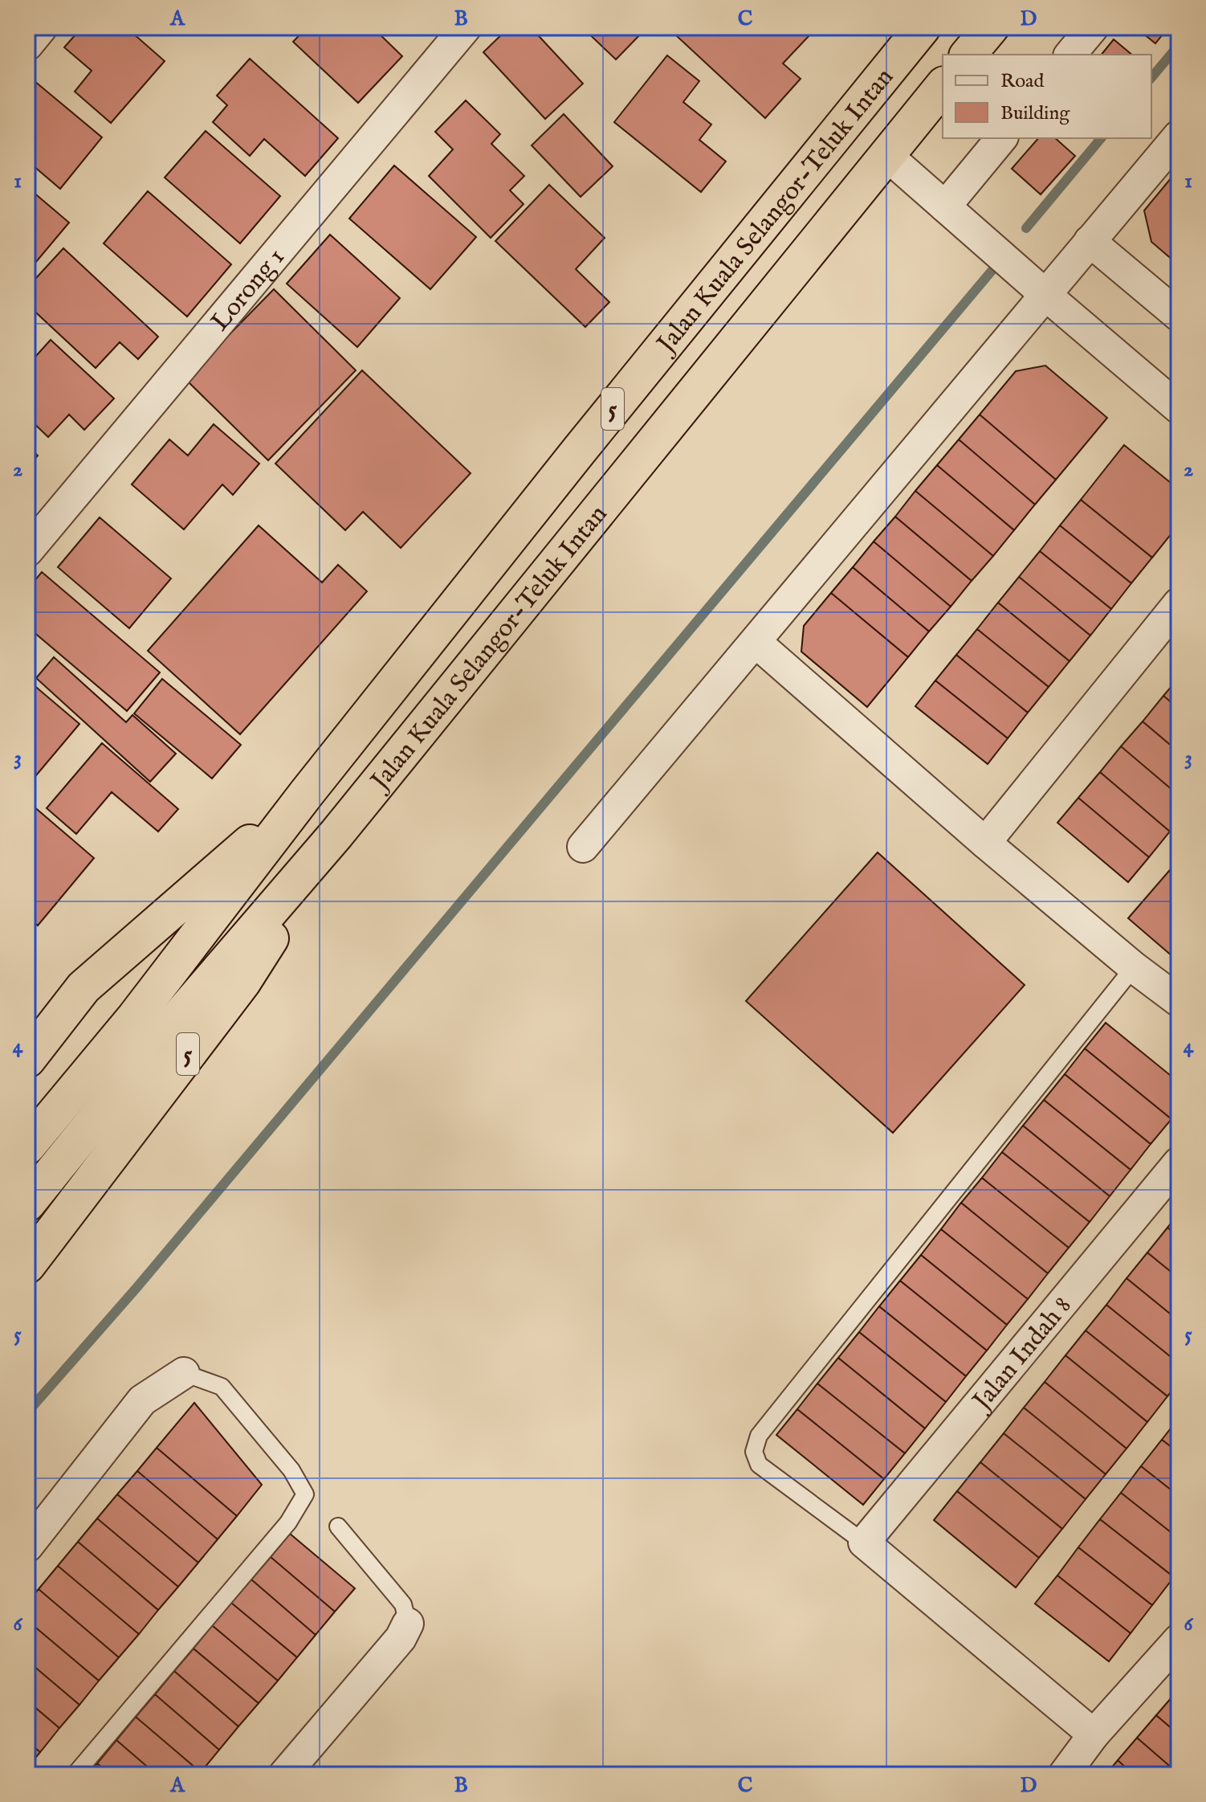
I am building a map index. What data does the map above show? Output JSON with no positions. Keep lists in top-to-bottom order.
{
  "streets": {
    "highway": ["Jalan Kuala Selangor-Teluk Intan", "5"],
    "street": ["Lorong 1", "Jalan Indah 8"]
  },
  "crossings": [
    ["Jalan Kuala Selangor-Teluk Intan", "5"]
  ],
  "legend": ["Road", "Building"],
  "grid": {
    "columns": [
      "A",
      "B",
      "C",
      "D"
    ],
    "rows": [
      "1",
      "2",
      "3",
      "4",
      "5",
      "6"
    ]
  }
}
